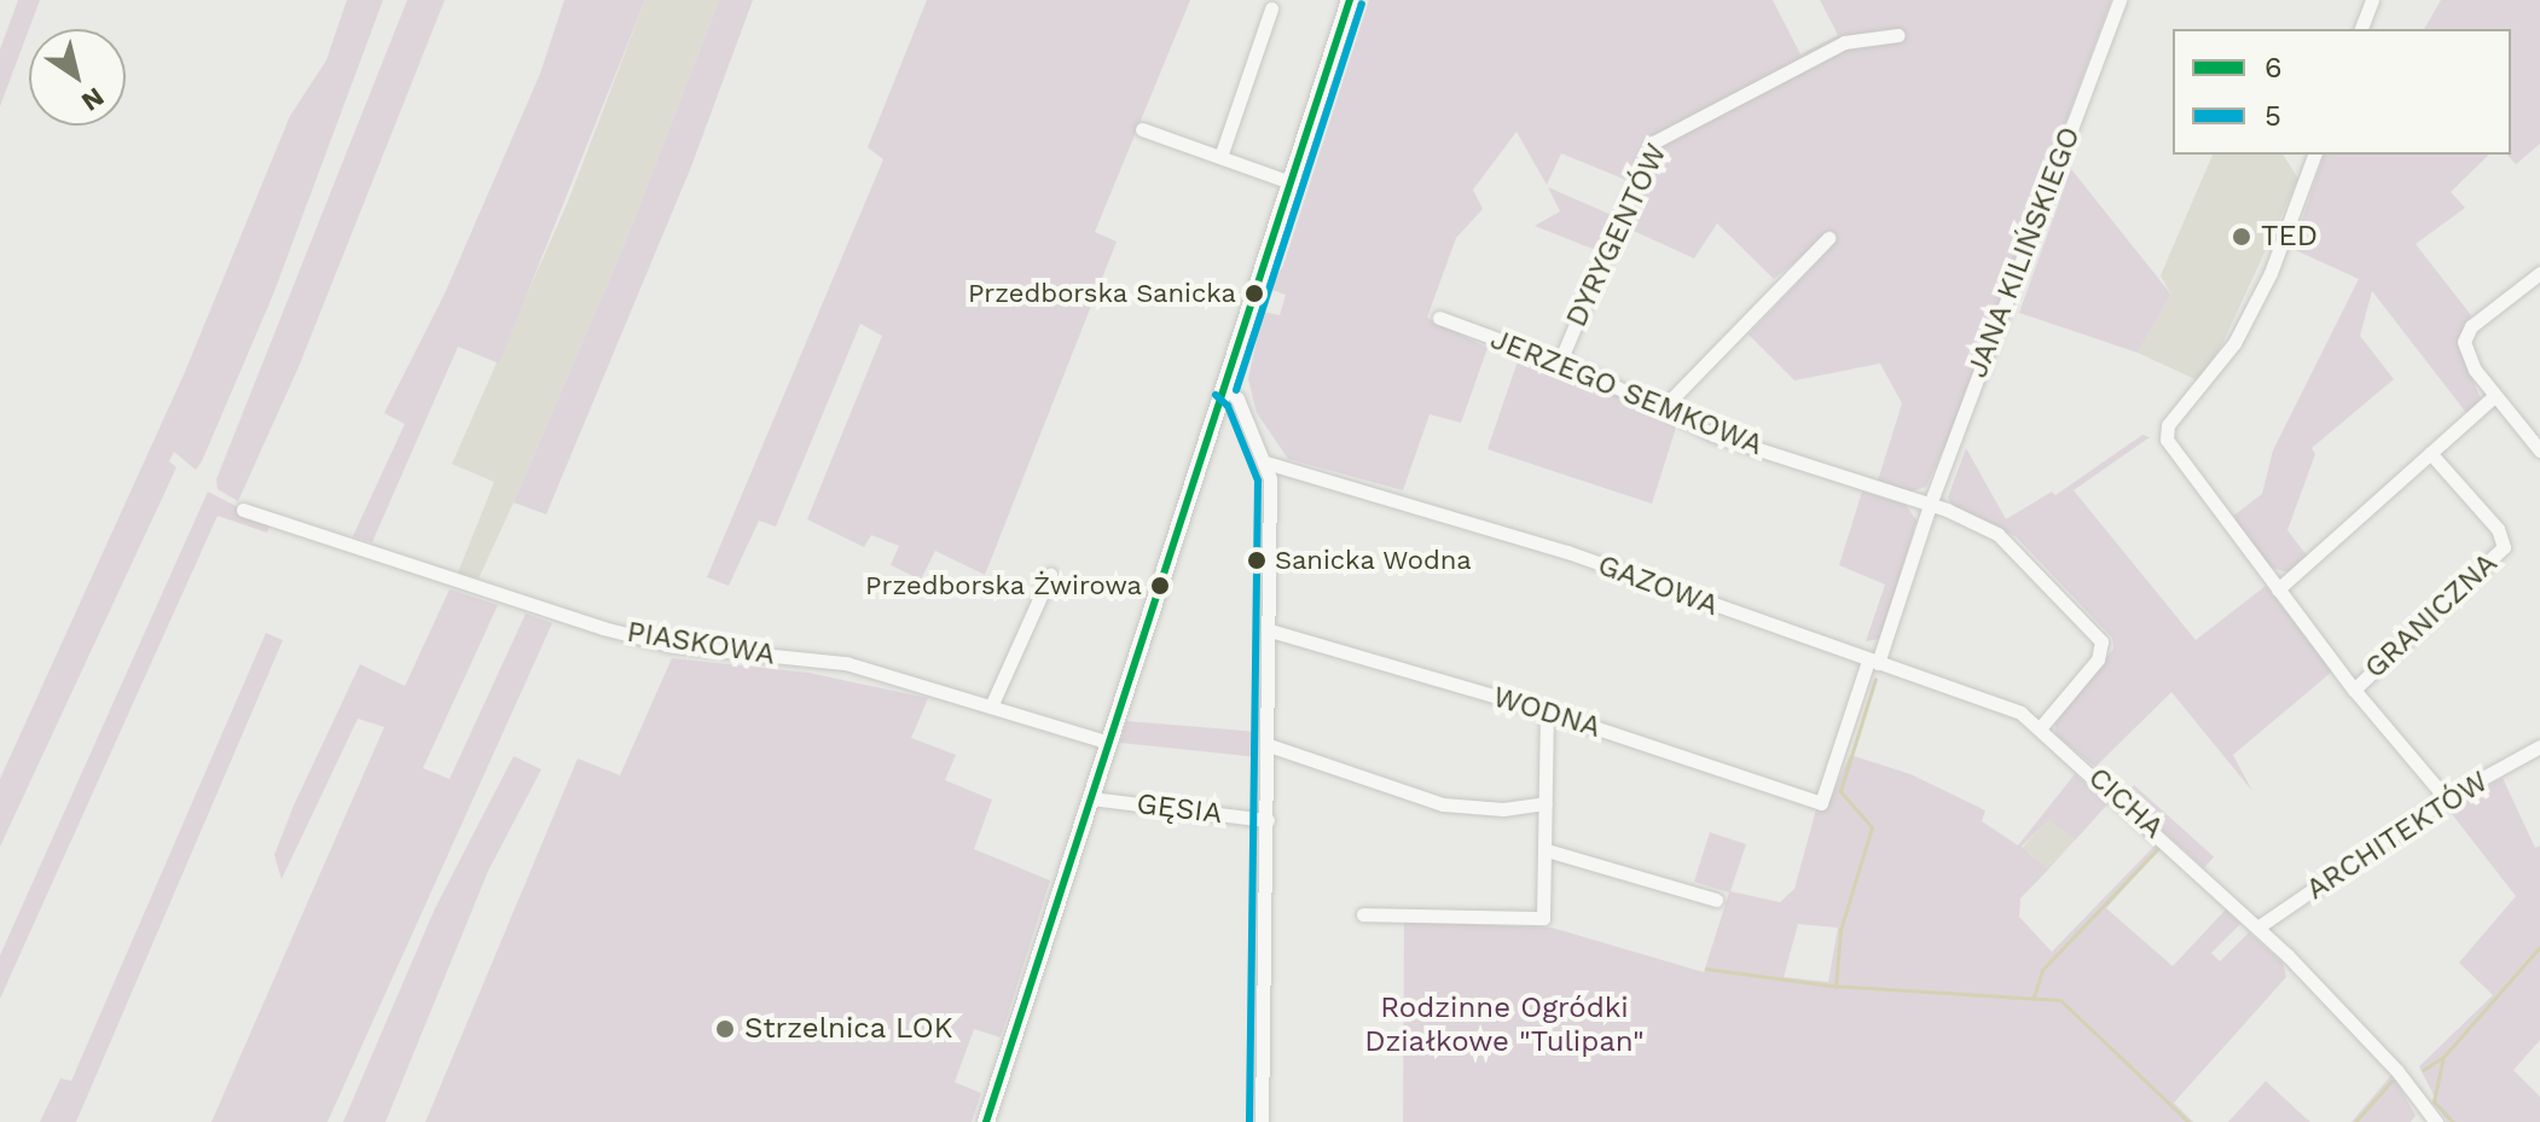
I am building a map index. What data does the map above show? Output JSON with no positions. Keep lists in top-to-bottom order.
{
  "streets": {
    "street": [
      "DYRYGENTÓW",
      "JANA KILIŃSKIEGO",
      "JERZEGO SEMKOWA",
      "GAZOWA",
      "GRANICZNA",
      "PIASKOWA",
      "WODNA",
      "CICHA",
      "GĘSIA",
      "ARCHITEKTÓW"
    ]
  },
  "crossings": [
    ["DYRYGENTÓW", "JERZEGO SEMKOWA"],
    ["JANA KILIŃSKIEGO", "JERZEGO SEMKOWA"],
    ["GAZOWA", "WODNA"],
    ["GAZOWA", "CICHA"],
    ["CICHA", "ARCHITEKTÓW"]
  ],
  "parks": ["Rodzinne Ogródki Działkowe \"Tulipan\""],
  "places": [
    "TED",
    "Przedborska Sanicka",
    "Sanicka Wodna",
    "Przedborska Żwirowa",
    "Strzelnica LOK"
  ],
  "lines": ["transit line 6", "transit line 5"],
  "legend": ["6", "5"],
  "north": "bottom right"
}
